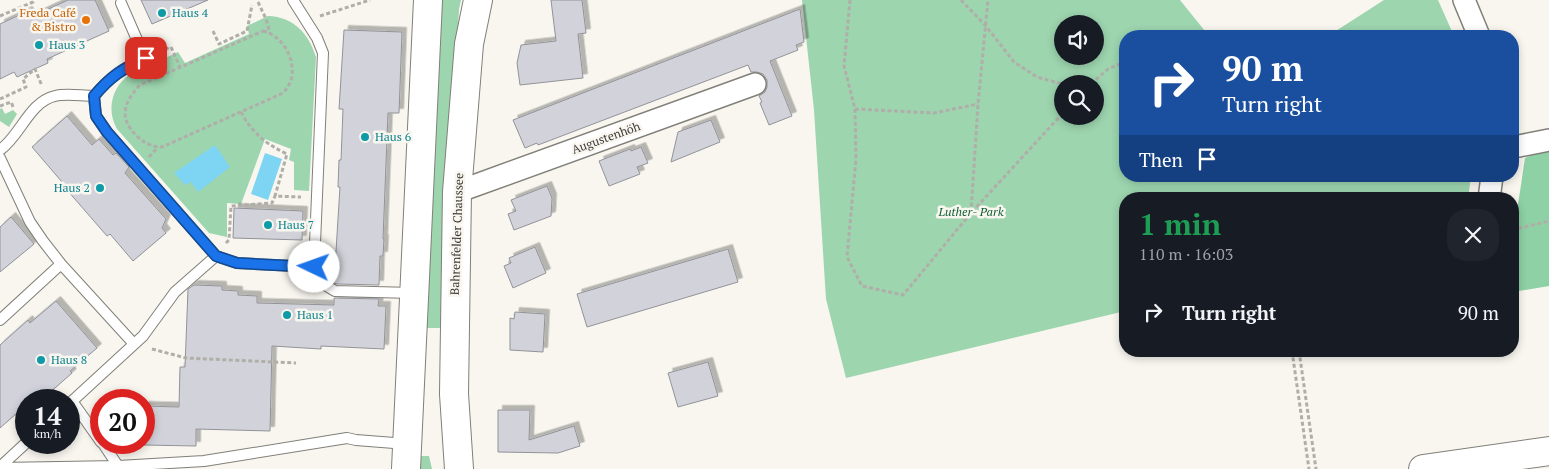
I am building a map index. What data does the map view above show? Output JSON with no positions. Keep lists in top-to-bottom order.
{
  "streets": {
    "main road": ["Bahrenfelder Chaussee"],
    "street": ["Augustenhöh"]
  },
  "crossings": [
    ["Augustenhöh", "Bahrenfelder Chaussee"]
  ],
  "parks": ["Luther- Park"],
  "places": [
    "Haus 4",
    "Freda Café & Bistro",
    "Haus 3",
    "Haus 6",
    "Haus 2",
    "Haus 7",
    "Haus 1",
    "Haus 8"
  ],
  "page": {
    "turn": ["90 m", "Turn right"],
    "then": "Then",
    "heading": ["1 min", "110 m · 16:03"],
    "list": [
      {
        "name": "Turn right",
        "value": "90 m"
      }
    ],
    "speed": "14 km/h",
    "limit": "20"
  }
}
